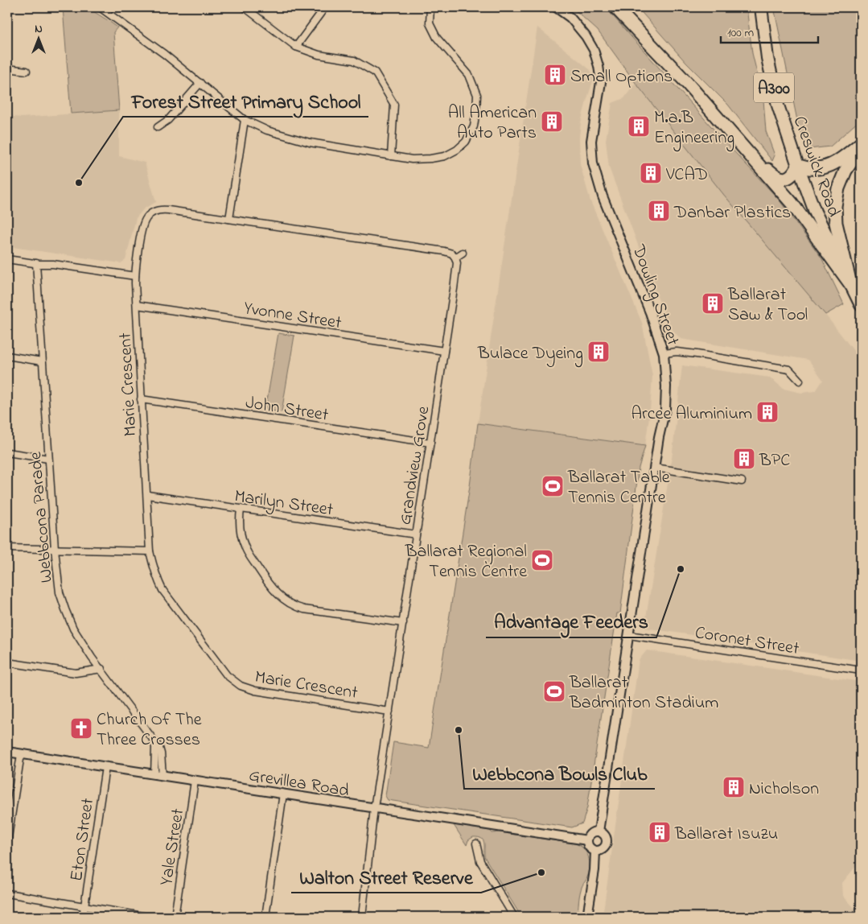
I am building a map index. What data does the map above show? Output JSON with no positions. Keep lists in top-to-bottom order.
{
  "streets": {
    "highway": ["A300", "Creswick Road"],
    "street": [
      "Dowling Street",
      "Yvonne Street",
      "Marie Crescent",
      "John Street",
      "Grandview Grove",
      "Marilyn Street",
      "Webbcona Parade",
      "Coronet Street",
      "Grevillea Road",
      "Eton Street",
      "Yale Street"
    ]
  },
  "crossings": [
    ["Dowling Street", "Coronet Street"],
    ["Dowling Street", "Grevillea Road"],
    ["Yvonne Street", "Marie Crescent"],
    ["Yvonne Street", "Grandview Grove"],
    ["Marie Crescent", "John Street"],
    ["Marie Crescent", "Grandview Grove"],
    ["Marie Crescent", "Marilyn Street"],
    ["John Street", "Grandview Grove"],
    ["Grandview Grove", "Marilyn Street"],
    ["Grandview Grove", "Grevillea Road"],
    ["Webbcona Parade", "Grevillea Road"],
    ["Grevillea Road", "Eton Street"],
    ["Grevillea Road", "Yale Street"]
  ],
  "places": {
    "building": [
      "Small Options",
      "All American Auto Parts",
      "M.a.B Engineering",
      "VCAD",
      "Danbar Plastics",
      "Ballarat Saw & Tool",
      "Bulace Dyeing",
      "Arcee Aluminium",
      "BPC",
      "Nicholson",
      "Ballarat Isuzu"
    ],
    "other": [
      "Forest Street Primary School",
      "Advantage Feeders",
      "Webbcona Bowls Club",
      "Walton Street Reserve"
    ],
    "sports": ["Ballarat Table Tennis Centre", "Ballarat Regional Tennis Centre", "Ballarat Badminton Stadium"],
    "church": ["Church Of The Three Crosses"]
  },
  "scale_bar": "100 m",
  "north": "top"
}
